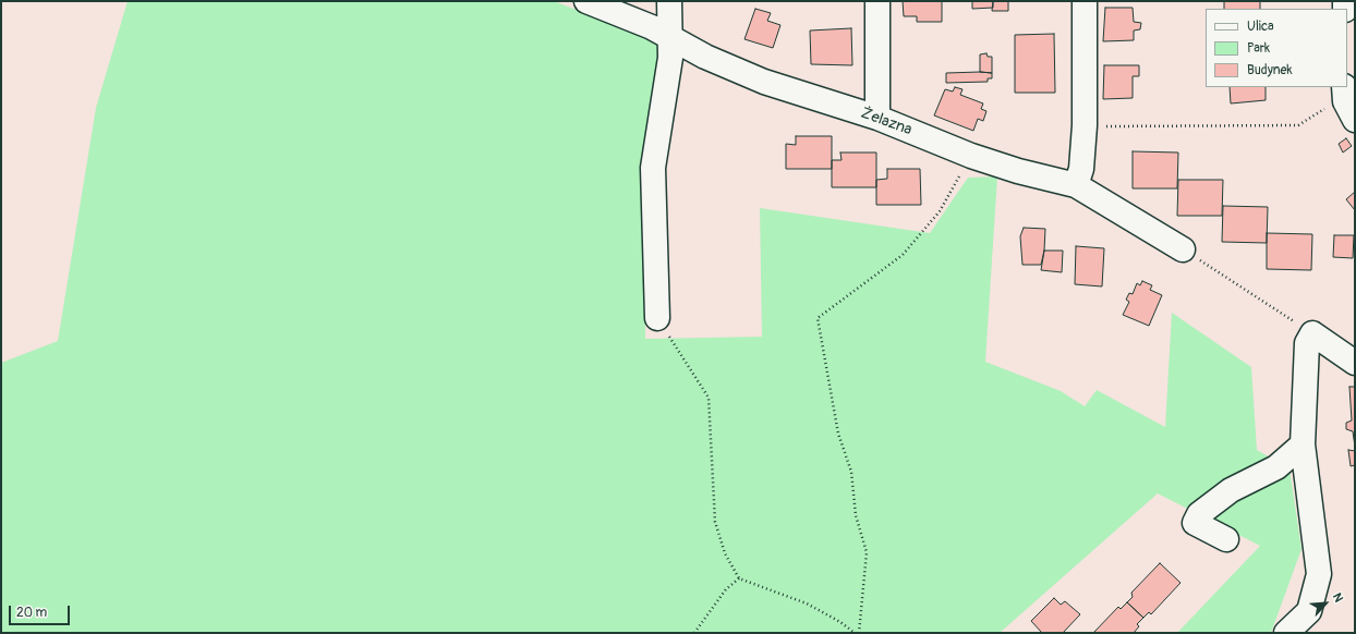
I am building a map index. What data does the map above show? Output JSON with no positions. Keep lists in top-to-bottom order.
{
  "streets": {
    "street": ["Żelazna"]
  },
  "legend": ["Ulica", "Park", "Budynek"],
  "scale_bar": "20 m",
  "north": "top right"
}
